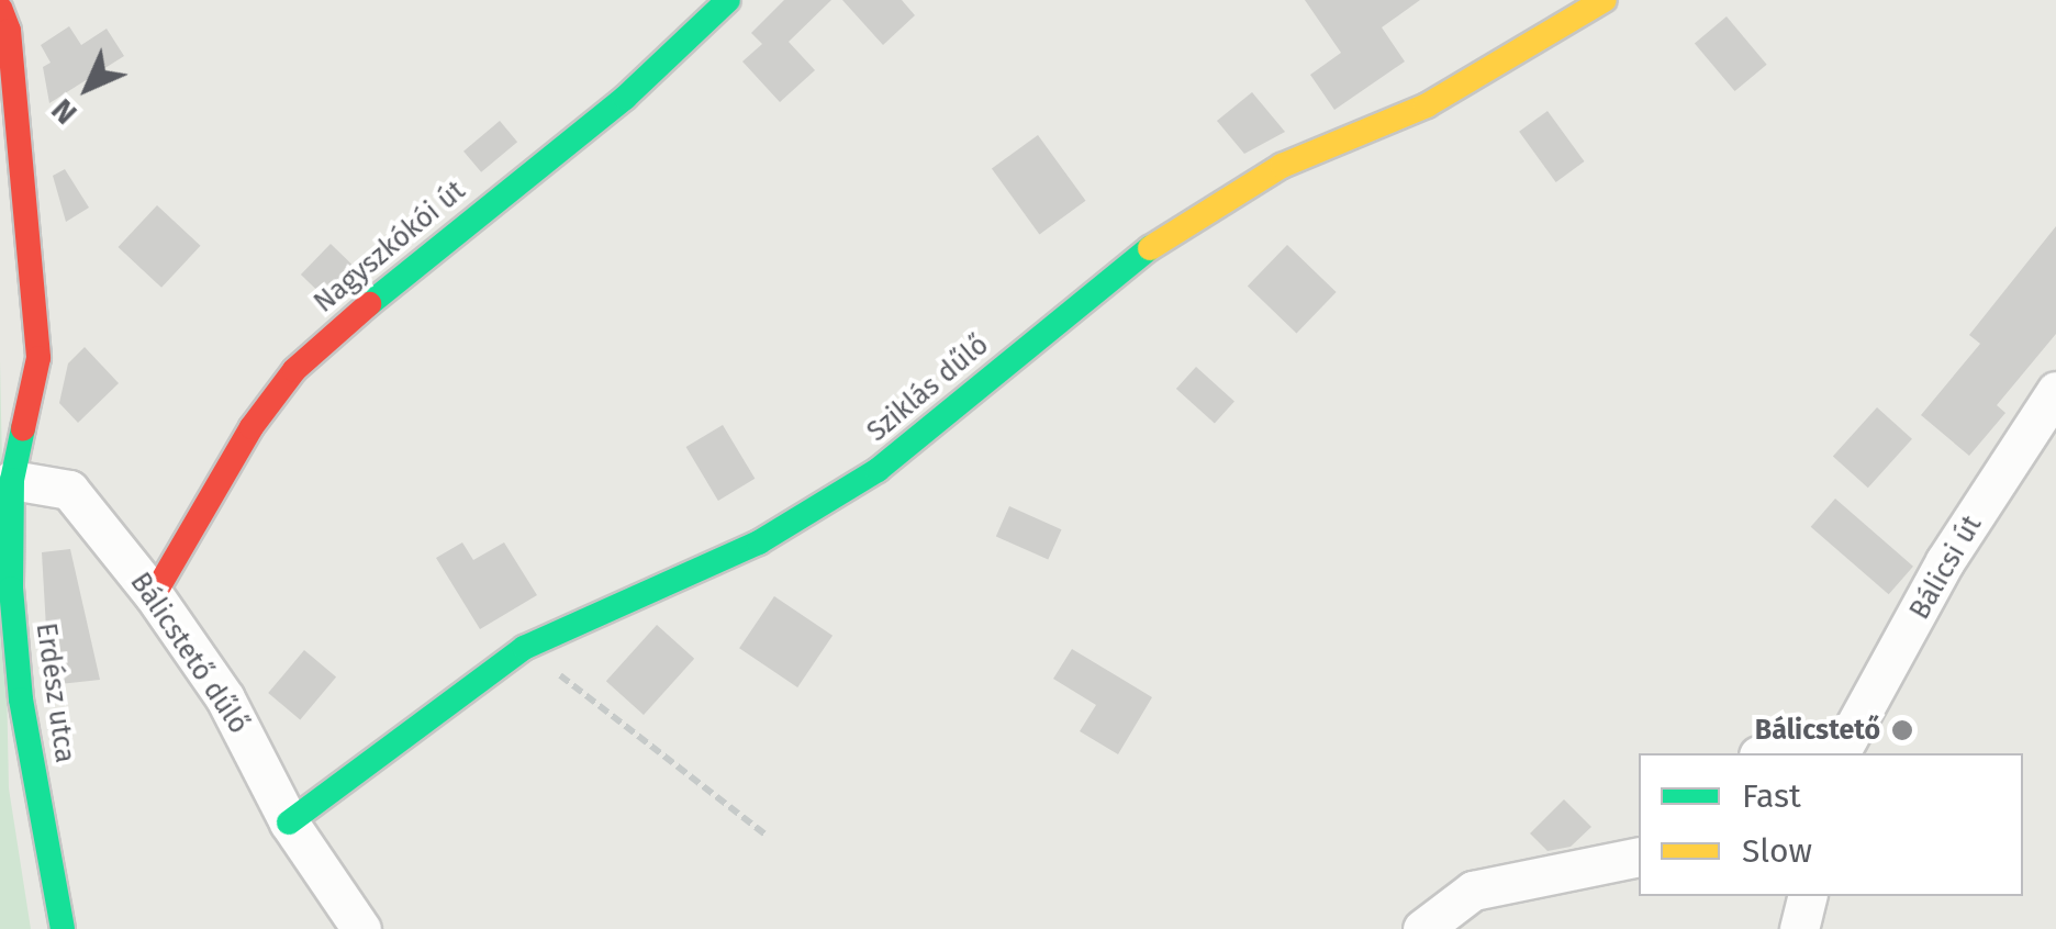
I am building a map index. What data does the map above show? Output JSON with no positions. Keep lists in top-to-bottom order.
{
  "streets": {
    "street": [
      "Nagyszkókói út",
      "Sziklás dűlő",
      "Bálicsi út",
      "Bálicstető dűlő",
      "Erdész utca"
    ]
  },
  "crossings": [
    ["Nagyszkókói út", "Bálicstető dűlő"],
    ["Sziklás dűlő", "Bálicstető dűlő"],
    ["Bálicstető dűlő", "Erdész utca"]
  ],
  "places": ["Bálicstető"],
  "legend": ["Fast", "Slow"],
  "north": "bottom left"
}
